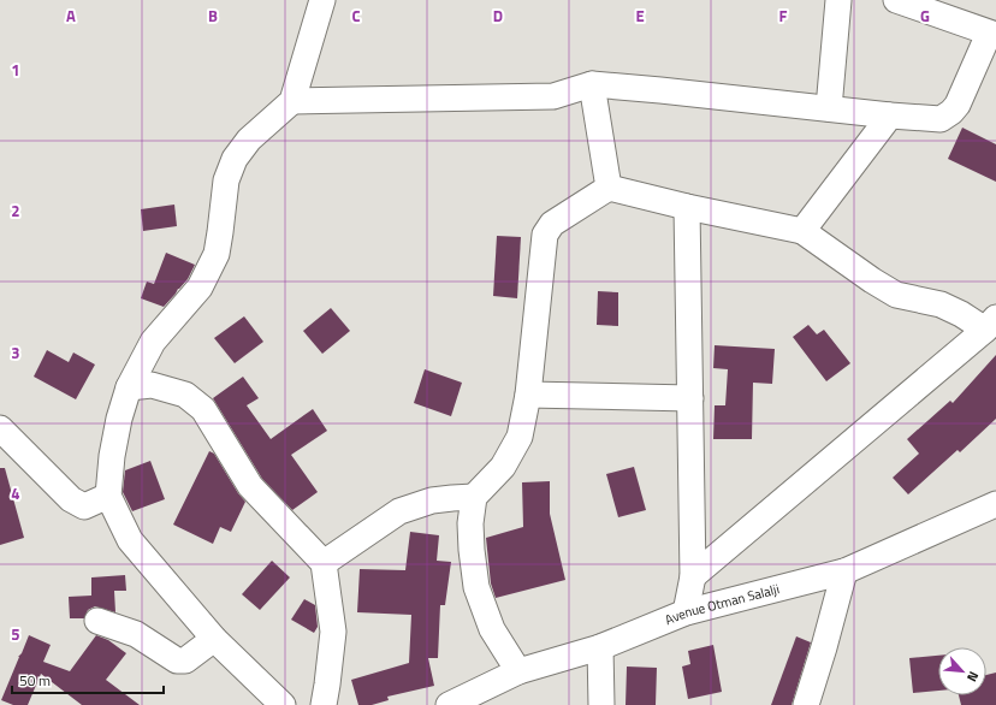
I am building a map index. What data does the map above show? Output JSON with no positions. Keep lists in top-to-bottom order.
{
  "streets": {
    "street": ["Avenue Otman Salalji"]
  },
  "scale_bar": "50 m",
  "north": "bottom right",
  "grid": {
    "columns": [
      "A",
      "B",
      "C",
      "D",
      "E",
      "F",
      "G"
    ],
    "rows": [
      "1",
      "2",
      "3",
      "4",
      "5"
    ]
  }
}
